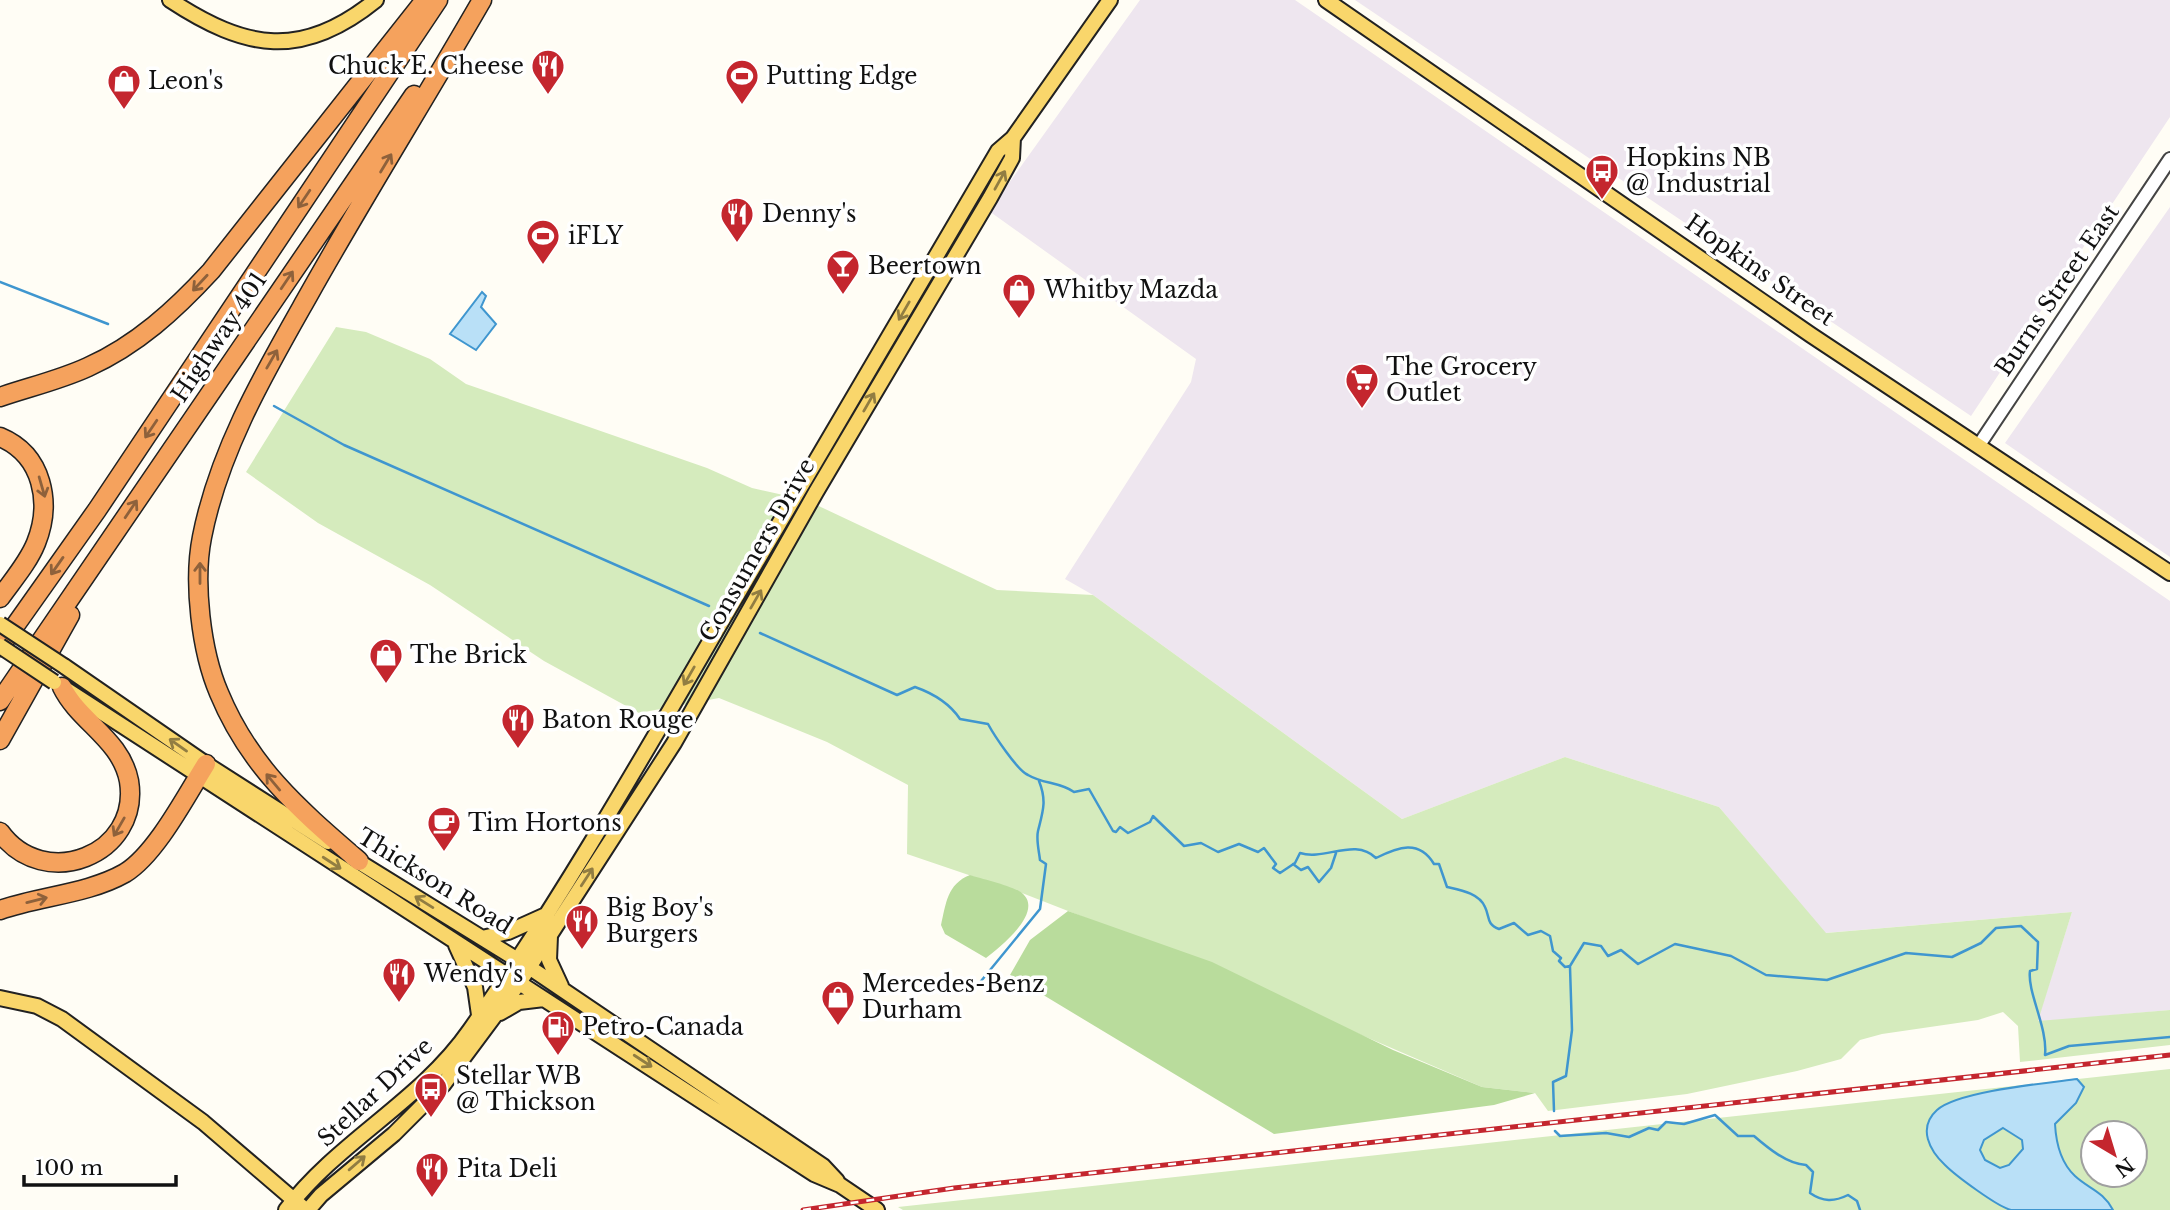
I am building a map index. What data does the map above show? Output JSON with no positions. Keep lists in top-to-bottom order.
{
  "streets": {
    "highway": ["Highway 401"],
    "main road": [
      "Hopkins Street",
      "Consumers Drive",
      "Thickson Road",
      "Stellar Drive"
    ],
    "street": ["Burns Street East"]
  },
  "crossings": [
    ["Hopkins Street", "Burns Street East"],
    ["Highway 401", "Thickson Road"],
    ["Consumers Drive", "Thickson Road"],
    ["Consumers Drive", "Stellar Drive"],
    ["Thickson Road", "Stellar Drive"]
  ],
  "places": {
    "restaurant": [
      "Chuck E. Cheese",
      "Denny's",
      "Baton Rouge",
      "Big Boy's Burgers",
      "Wendy's",
      "Pita Deli"
    ],
    "sports": ["Putting Edge", "iFLY"],
    "shop": [
      "Leon's",
      "Whitby Mazda",
      "The Brick",
      "Mercedes-Benz Durham"
    ],
    "bus stop": ["Hopkins NB @ Industrial", "Stellar WB @ Thickson"],
    "bar": ["Beertown"],
    "supermarket": ["The Grocery Outlet"],
    "cafe": ["Tim Hortons"],
    "fuel station": ["Petro-Canada"]
  },
  "scale_bar": "100 m",
  "north": "bottom right"
}
